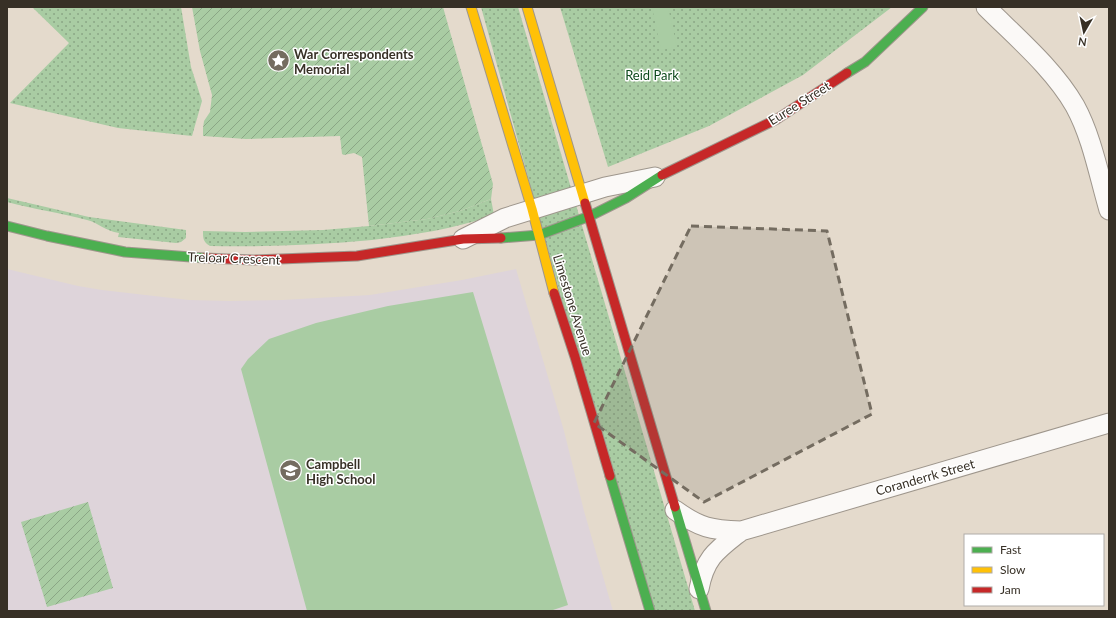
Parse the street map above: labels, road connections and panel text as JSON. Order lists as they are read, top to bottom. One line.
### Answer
{"streets":{"main road":["Euree Street","Treloar Crescent","Limestone Avenue"],"street":["Coranderrk Street"]},"crossings":[["Euree Street","Treloar Crescent"],["Euree Street","Limestone Avenue"],["Treloar Crescent","Limestone Avenue"]],"parks":["Reid Park"],"places":{"place":["War Correspondents Memorial"],"school or university":["Campbell High School"]},"legend":["Fast","Slow","Jam"],"north":"bottom"}
